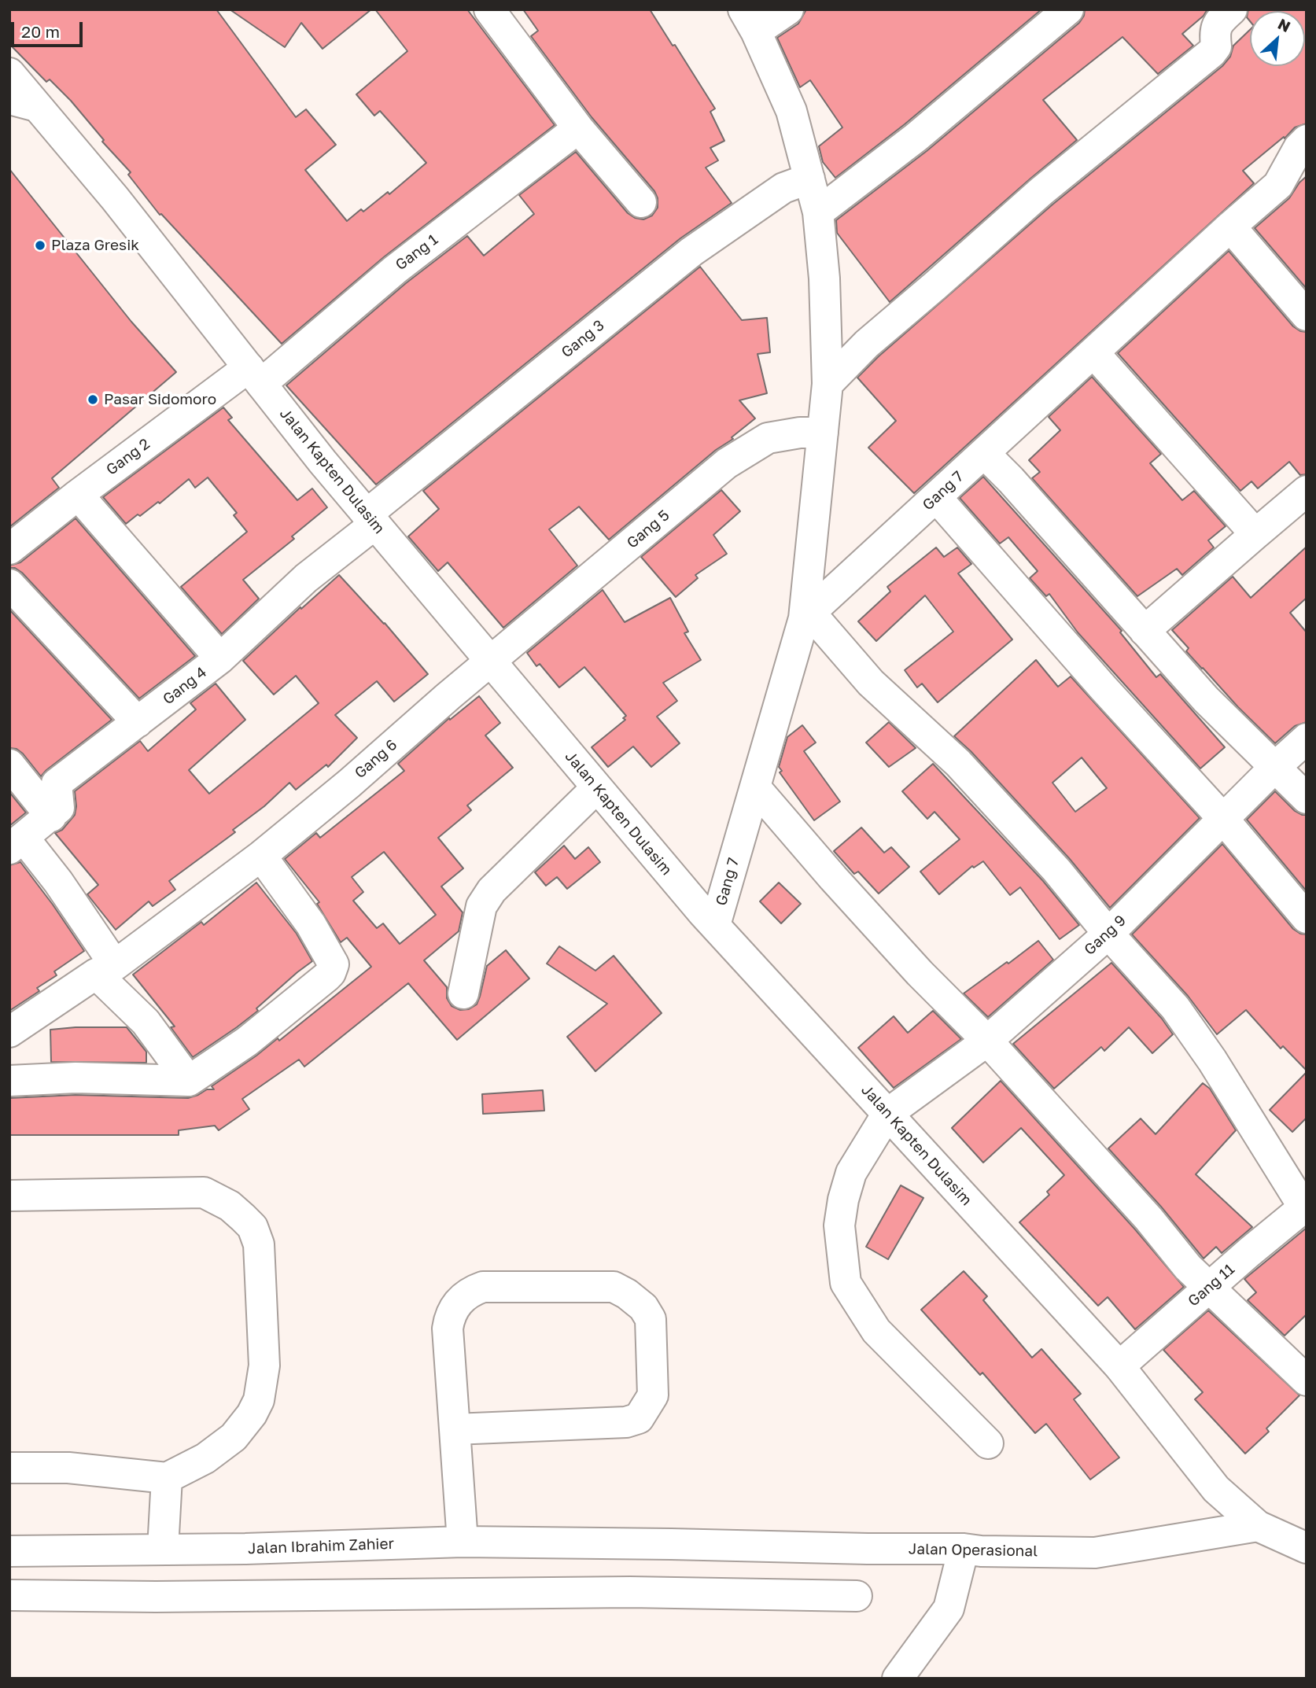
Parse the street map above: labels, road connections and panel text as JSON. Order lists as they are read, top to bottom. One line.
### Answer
{"streets":{"street":["Gang 1","Gang 3","Gang 2","Jalan Kapten Dulasim","Gang 7","Gang 5","Gang 4","Gang 6","Gang 9","Gang 11","Jalan Ibrahim Zahier","Jalan Operasional"]},"crossings":[["Gang 1","Gang 2"],["Gang 1","Jalan Kapten Dulasim"],["Gang 3","Jalan Kapten Dulasim"],["Gang 3","Gang 4"],["Gang 2","Jalan Kapten Dulasim"],["Jalan Kapten Dulasim","Gang 7"],["Jalan Kapten Dulasim","Gang 5"],["Jalan Kapten Dulasim","Gang 4"],["Jalan Kapten Dulasim","Gang 6"],["Jalan Kapten Dulasim","Gang 9"],["Jalan Kapten Dulasim","Gang 11"],["Jalan Kapten Dulasim","Jalan Operasional"],["Gang 5","Gang 6"],["Jalan Ibrahim Zahier","Jalan Operasional"]],"places":["Plaza Gresik","Pasar Sidomoro"],"scale_bar":"20 m","north":"top right"}
